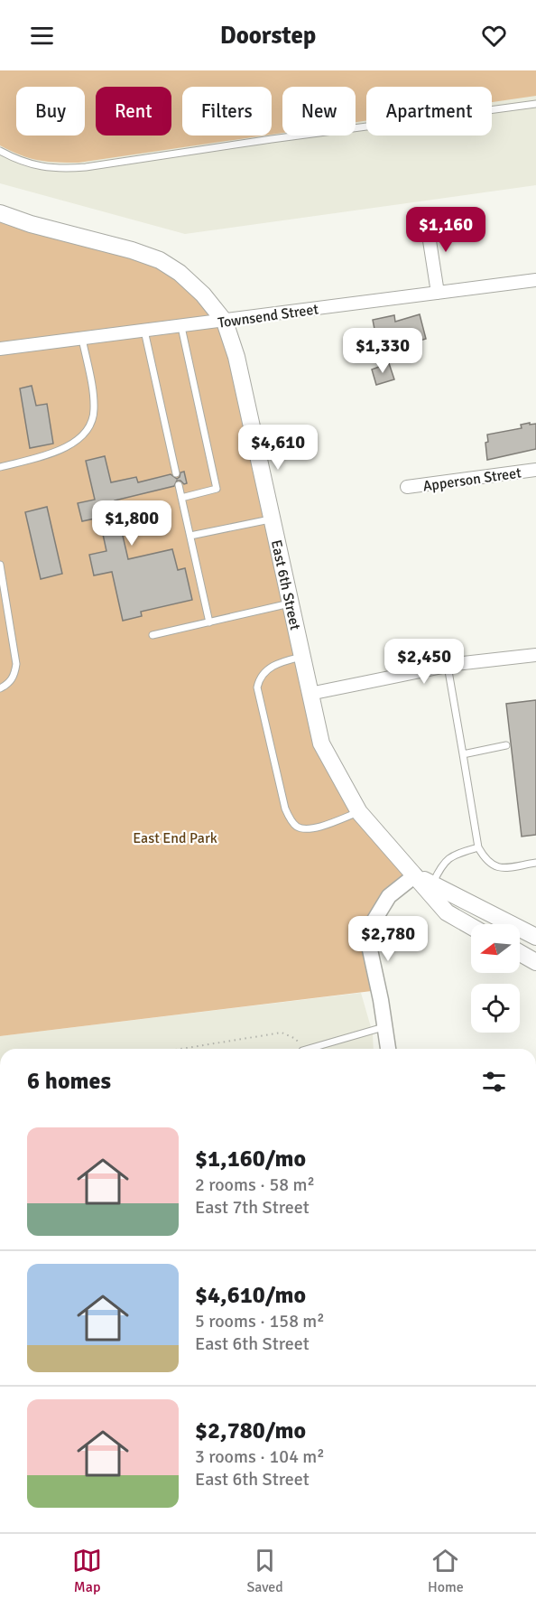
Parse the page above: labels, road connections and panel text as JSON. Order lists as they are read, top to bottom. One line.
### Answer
{"streets":{"main road":["East 6th Street"],"street":["Townsend Street","Apperson Street"]},"crossings":[["Townsend Street","East 6th Street"]],"parks":["East End Park"],"north":"left","page":{"header":"Doorstep","chip":["Buy","Rent","Filters","New","Apartment"],"price":["$1,160","$1,330","$4,610","$1,800","$2,450","$2,780"],"heading":"6 homes","list":[{"name":"$1,160/mo","note":"2 rooms · 58 m² · East 7th Street"},{"name":"$4,610/mo","note":"5 rooms · 158 m² · East 6th Street"},{"name":"$2,780/mo","note":"3 rooms · 104 m² · East 6th Street"}],"tabs":["Map","Saved","Home"]}}
